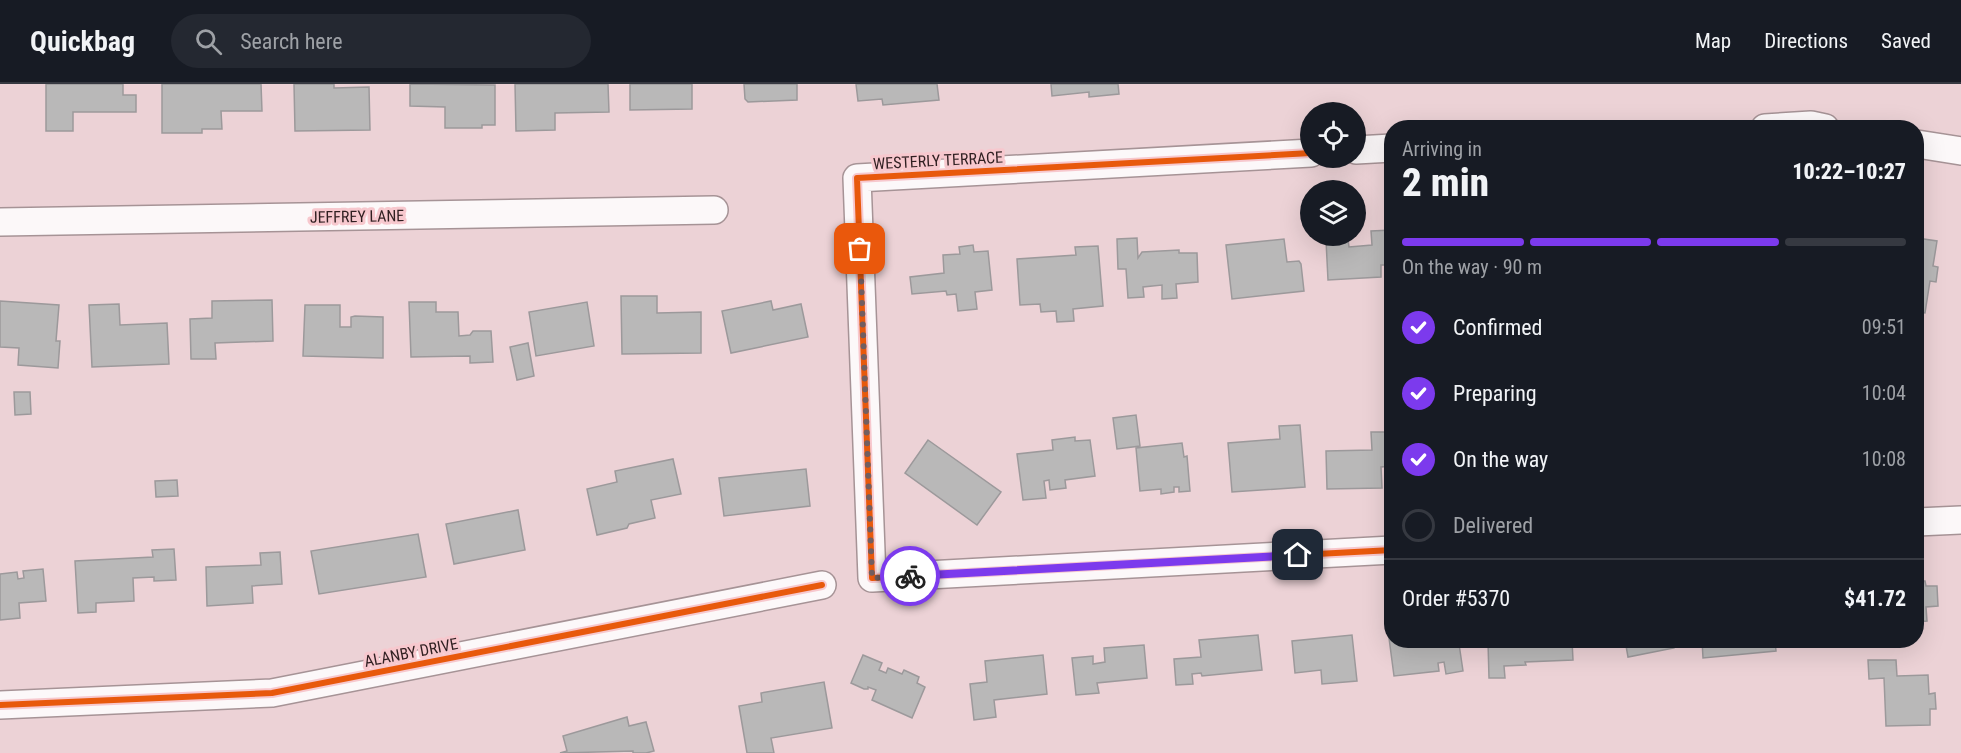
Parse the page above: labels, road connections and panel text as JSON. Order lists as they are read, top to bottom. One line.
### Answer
{"streets":{"street":["WESTERLY TERRACE","JEFFREY LANE","ALANBY DRIVE"]},"page":{"header":"Quickbag","search":"Search here","nav":["Map","Directions","Saved"],"heading":["2 min","Arriving in","10:22–10:27"],"panel":["Order #5370","$41.72"],"bar":"On the way · 90 m","list":[["Confirmed","09:51"],["Preparing","10:04"],["On the way","10:08"],"Delivered"]}}
